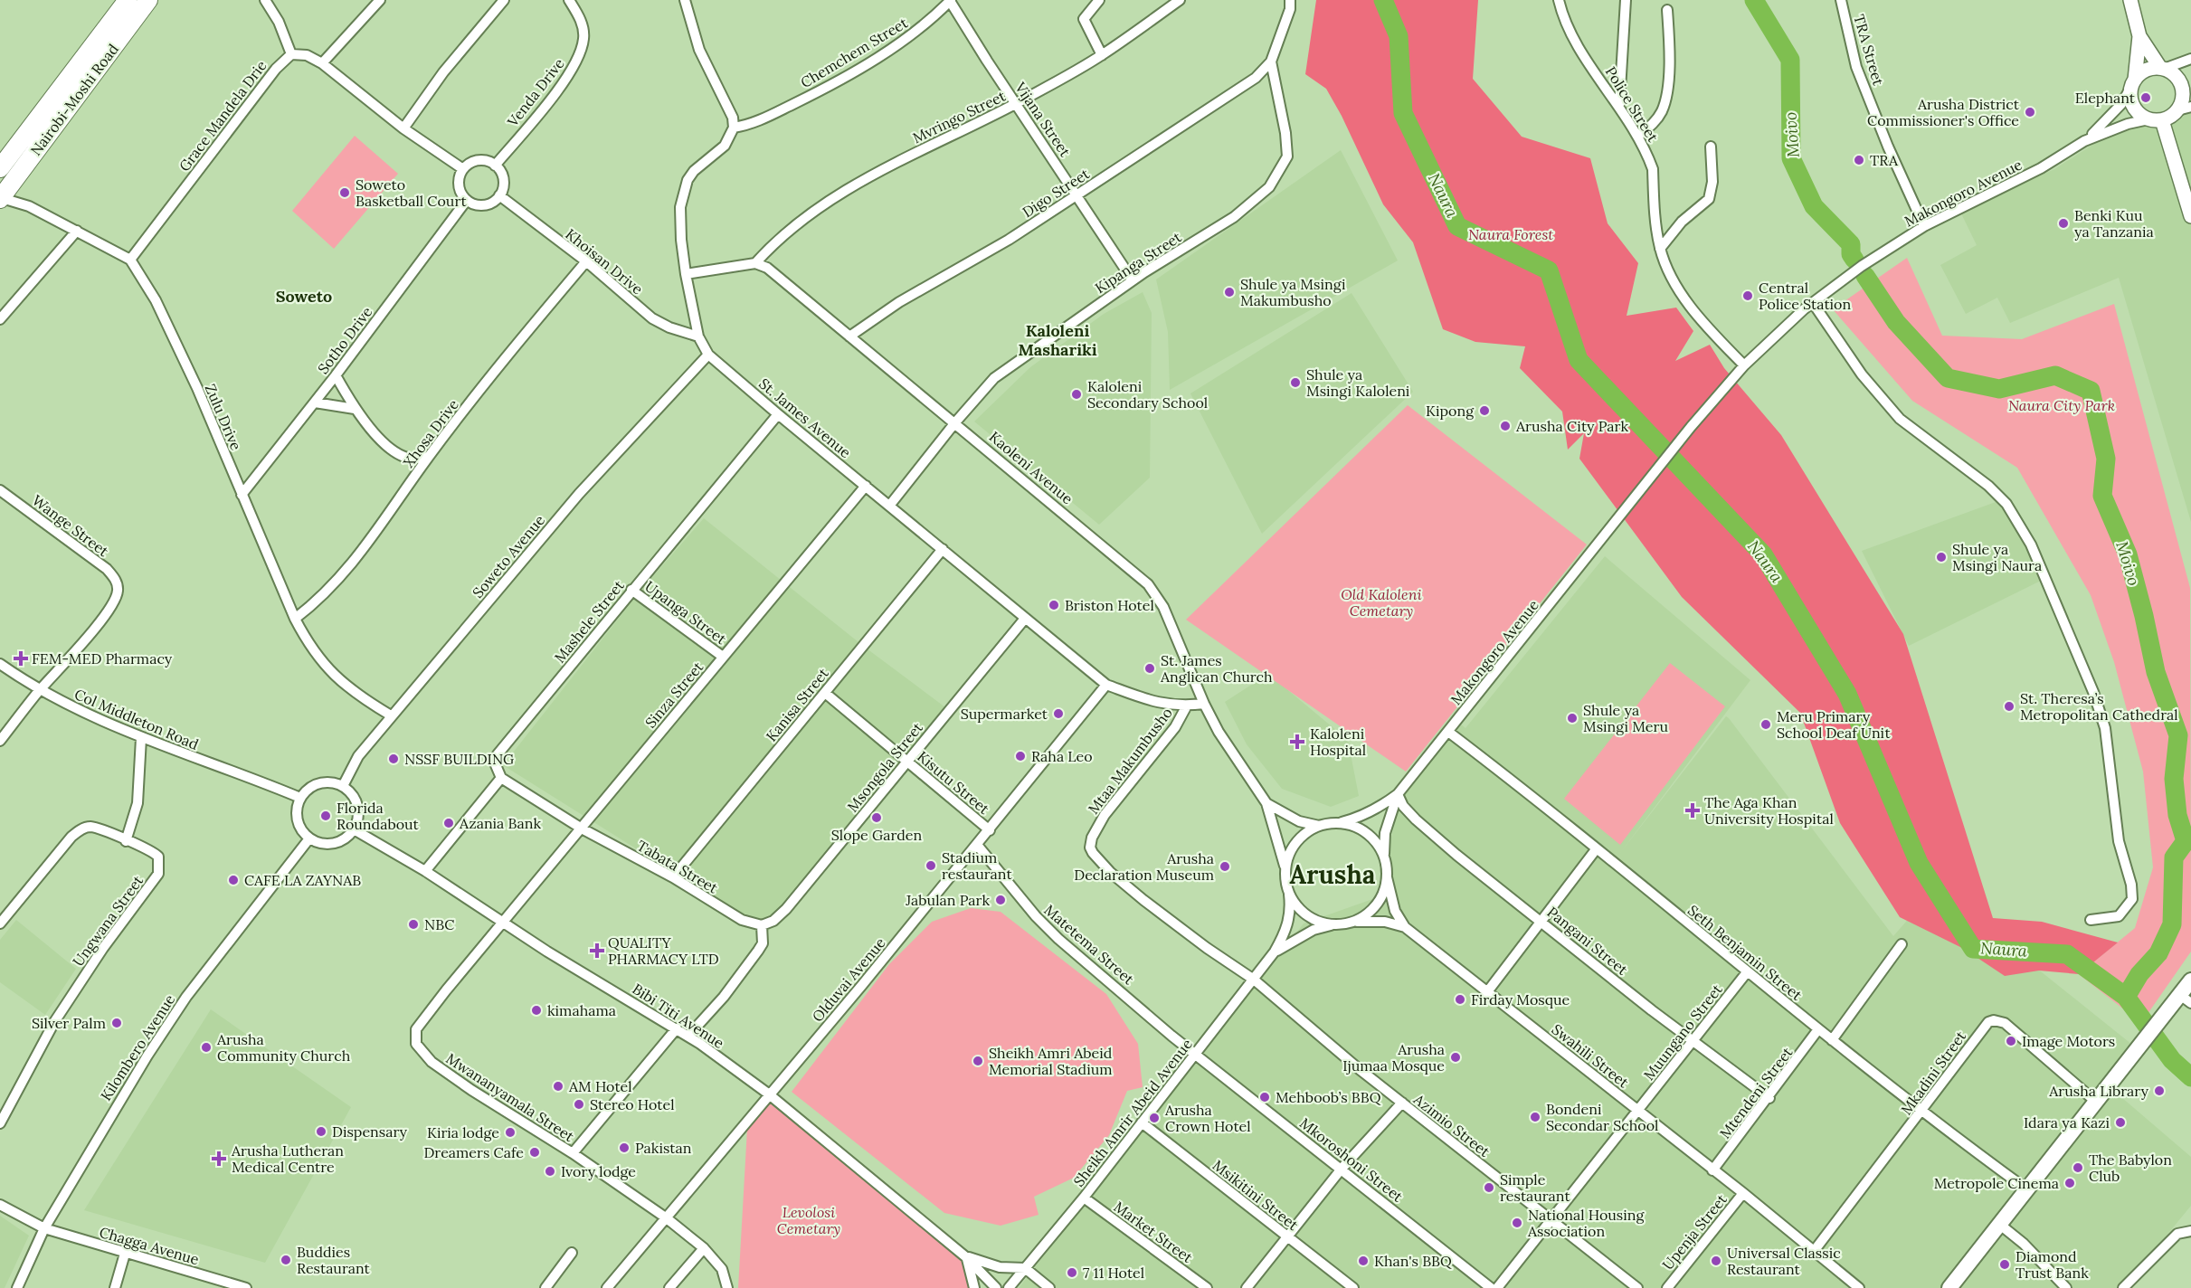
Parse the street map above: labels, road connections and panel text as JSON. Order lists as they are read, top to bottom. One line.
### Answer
{"streets":{"highway":["Nairobi-Moshi Road"],"street":["TRA Street","Chemchem Street","Venda Drive","Police Street","Grace Mandela Drie","Mvringo Street","Vijana Street","Digo Street","Makongoro Avenue","Khoisan Drive","Kipanga Street","Sotho Drive","Zulu Drive","St. James Avenue","Xhosa Drive","Kaoleni Avenue","Wange Street","Soweto Avenue","Upanga Street","Mashele Street","Sinza Street","Kanisa Street","Col Middleton Road","Mtaa Makumbusho","Msongola Street","Kisutu Street","Tabata Street","Ungwana Street","Pangani Street","Matetema Street","Seth Benjamin Street","Olduvai Avenue","Bibi Titi Avenue","Muungano Street","Kilombero Avenue","Swahili Street","Mkadini Street","Mtendeni Street","Mwananyamala Street","Sheikh Amrir Abeid Avenue","Azimio Street","Mkoroshoni Street","Msikitini Street","Market Street","Upenja Street","Chagga Avenue"]},"crossings":[["TRA Street","Makongoro Avenue"],["Chemchem Street","Vijana Street"],["Chemchem Street","St. James Avenue"],["Venda Drive","Khoisan Drive"],["Venda Drive","Sotho Drive"],["Nairobi-Moshi Road","Zulu Drive"],["Police Street","Makongoro Avenue"],["Grace Mandela Drie","Zulu Drive"],["Mvringo Street","Vijana Street"],["Mvringo Street","Kaoleni Avenue"],["Vijana Street","Digo Street"],["Vijana Street","Kipanga Street"],["Digo Street","Kipanga Street"],["Digo Street","Kaoleni Avenue"],["Makongoro Avenue","Kaoleni Avenue"],["Makongoro Avenue","Pangani Street"],["Makongoro Avenue","Seth Benjamin Street"],["Makongoro Avenue","Swahili Street"],["Makongoro Avenue","Sheikh Amrir Abeid Avenue"],["Khoisan Drive","Sotho Drive"],["Khoisan Drive","St. James Avenue"],["Khoisan Drive","Xhosa Drive"],["Kipanga Street","St. James Avenue"],["Kipanga Street","Kaoleni Avenue"],["Sotho Drive","Zulu Drive"],["Zulu Drive","Xhosa Drive"],["Zulu Drive","Soweto Avenue"],["St. James Avenue","Kaoleni Avenue"],["St. James Avenue","Soweto Avenue"],["St. James Avenue","Mashele Street"],["St. James Avenue","Sinza Street"],["St. James Avenue","Kanisa Street"],["St. James Avenue","Mtaa Makumbusho"],["St. James Avenue","Msongola Street"],["St. James Avenue","Olduvai Avenue"],["Kaoleni Avenue","Swahili Street"],["Kaoleni Avenue","Sheikh Amrir Abeid Avenue"],["Wange Street","Col Middleton Road"],["Soweto Avenue","Col Middleton Road"],["Soweto Avenue","Bibi Titi Avenue"],["Soweto Avenue","Kilombero Avenue"],["Upanga Street","Mashele Street"],["Upanga Street","Sinza Street"],["Sinza Street","Tabata Street"],["Sinza Street","Bibi Titi Avenue"],["Sinza Street","Mwananyamala Street"],["Kanisa Street","Kisutu Street"],["Kanisa Street","Tabata Street"],["Col Middleton Road","Bibi Titi Avenue"],["Col Middleton Road","Kilombero Avenue"],["Mtaa Makumbusho","Sheikh Amrir Abeid Avenue"],["Mtaa Makumbusho","Azimio Street"],["Msongola Street","Kisutu Street"],["Msongola Street","Tabata Street"],["Kisutu Street","Olduvai Avenue"],["Pangani Street","Muungano Street"],["Pangani Street","Mtendeni Street"],["Matetema Street","Olduvai Avenue"],["Matetema Street","Sheikh Amrir Abeid Avenue"],["Matetema Street","Mkoroshoni Street"],["Seth Benjamin Street","Muungano Street"],["Seth Benjamin Street","Mkadini Street"],["Seth Benjamin Street","Mtendeni Street"],["Olduvai Avenue","Bibi Titi Avenue"],["Olduvai Avenue","Mwananyamala Street"],["Bibi Titi Avenue","Kilombero Avenue"],["Bibi Titi Avenue","Mwananyamala Street"],["Muungano Street","Swahili Street"],["Muungano Street","Azimio Street"],["Kilombero Avenue","Chagga Avenue"],["Swahili Street","Mkadini Street"],["Swahili Street","Mtendeni Street"],["Swahili Street","Sheikh Amrir Abeid Avenue"],["Swahili Street","Upenja Street"],["Sheikh Amrir Abeid Avenue","Azimio Street"],["Sheikh Amrir Abeid Avenue","Mkoroshoni Street"],["Sheikh Amrir Abeid Avenue","Msikitini Street"],["Sheikh Amrir Abeid Avenue","Market Street"]],"districts":["Soweto","Kaloleni Mashariki","Arusha"],"water":["Moivo","Naura"],"parks":["Naura Forest","Naura City Park","Old Kaloleni Cemetary","Levolosi Cemetary"],"places":{"other":["Elephant","Arusha District Commissioner's Office","TRA","Soweto Basketball Court","Benki Kuu ya Tanzania","Shule ya Msingi Makumbusho","Central Police Station","Shule ya Msingi Kaloleni","Kaloleni Secondary School","Kipong","Arusha City Park","Shule ya Msingi Naura","Briston Hotel","St. James Anglican Church","St. Theresa’s Metropolitan Cathedral","Supermarket","Shule ya Msingi Meru","Meru Primary School Deaf Unit","Raha Leo","NSSF BUILDING","Florida Roundabout","Slope Garden","Azania Bank","Stadium restaurant","Arusha Declaration Museum","CAFE LA ZAYNAB","Jabulan Park","NBC","Firday Mosque","kimahama","Silver Palm","Image Motors","Arusha Community Church","Arusha Ijumaa Mosque","Sheikh Amri Abeid Memorial Stadium","AM Hotel","Arusha Library","Mehboob’s BBQ","Stereo Hotel","Bondeni Secondar School","Arusha Crown Hotel","Idara ya Kazi","Dispensary","Kiria lodge","Pakistan","Dreamers Cafe","The Babylon Club","Ivory lodge","Metropole Cinema","Simple restaurant","National Housing Association","Buddies Restaurant","Khan's BBQ","Universal Classic Restaurant","Diamond Trust Bank","7 11 Hotel"],"health":["FEM-MED Pharmacy","Kaloleni Hospital","The Aga Khan University Hospital","QUALITY PHARMACY LTD","Arusha Lutheran Medical Centre"]}}
